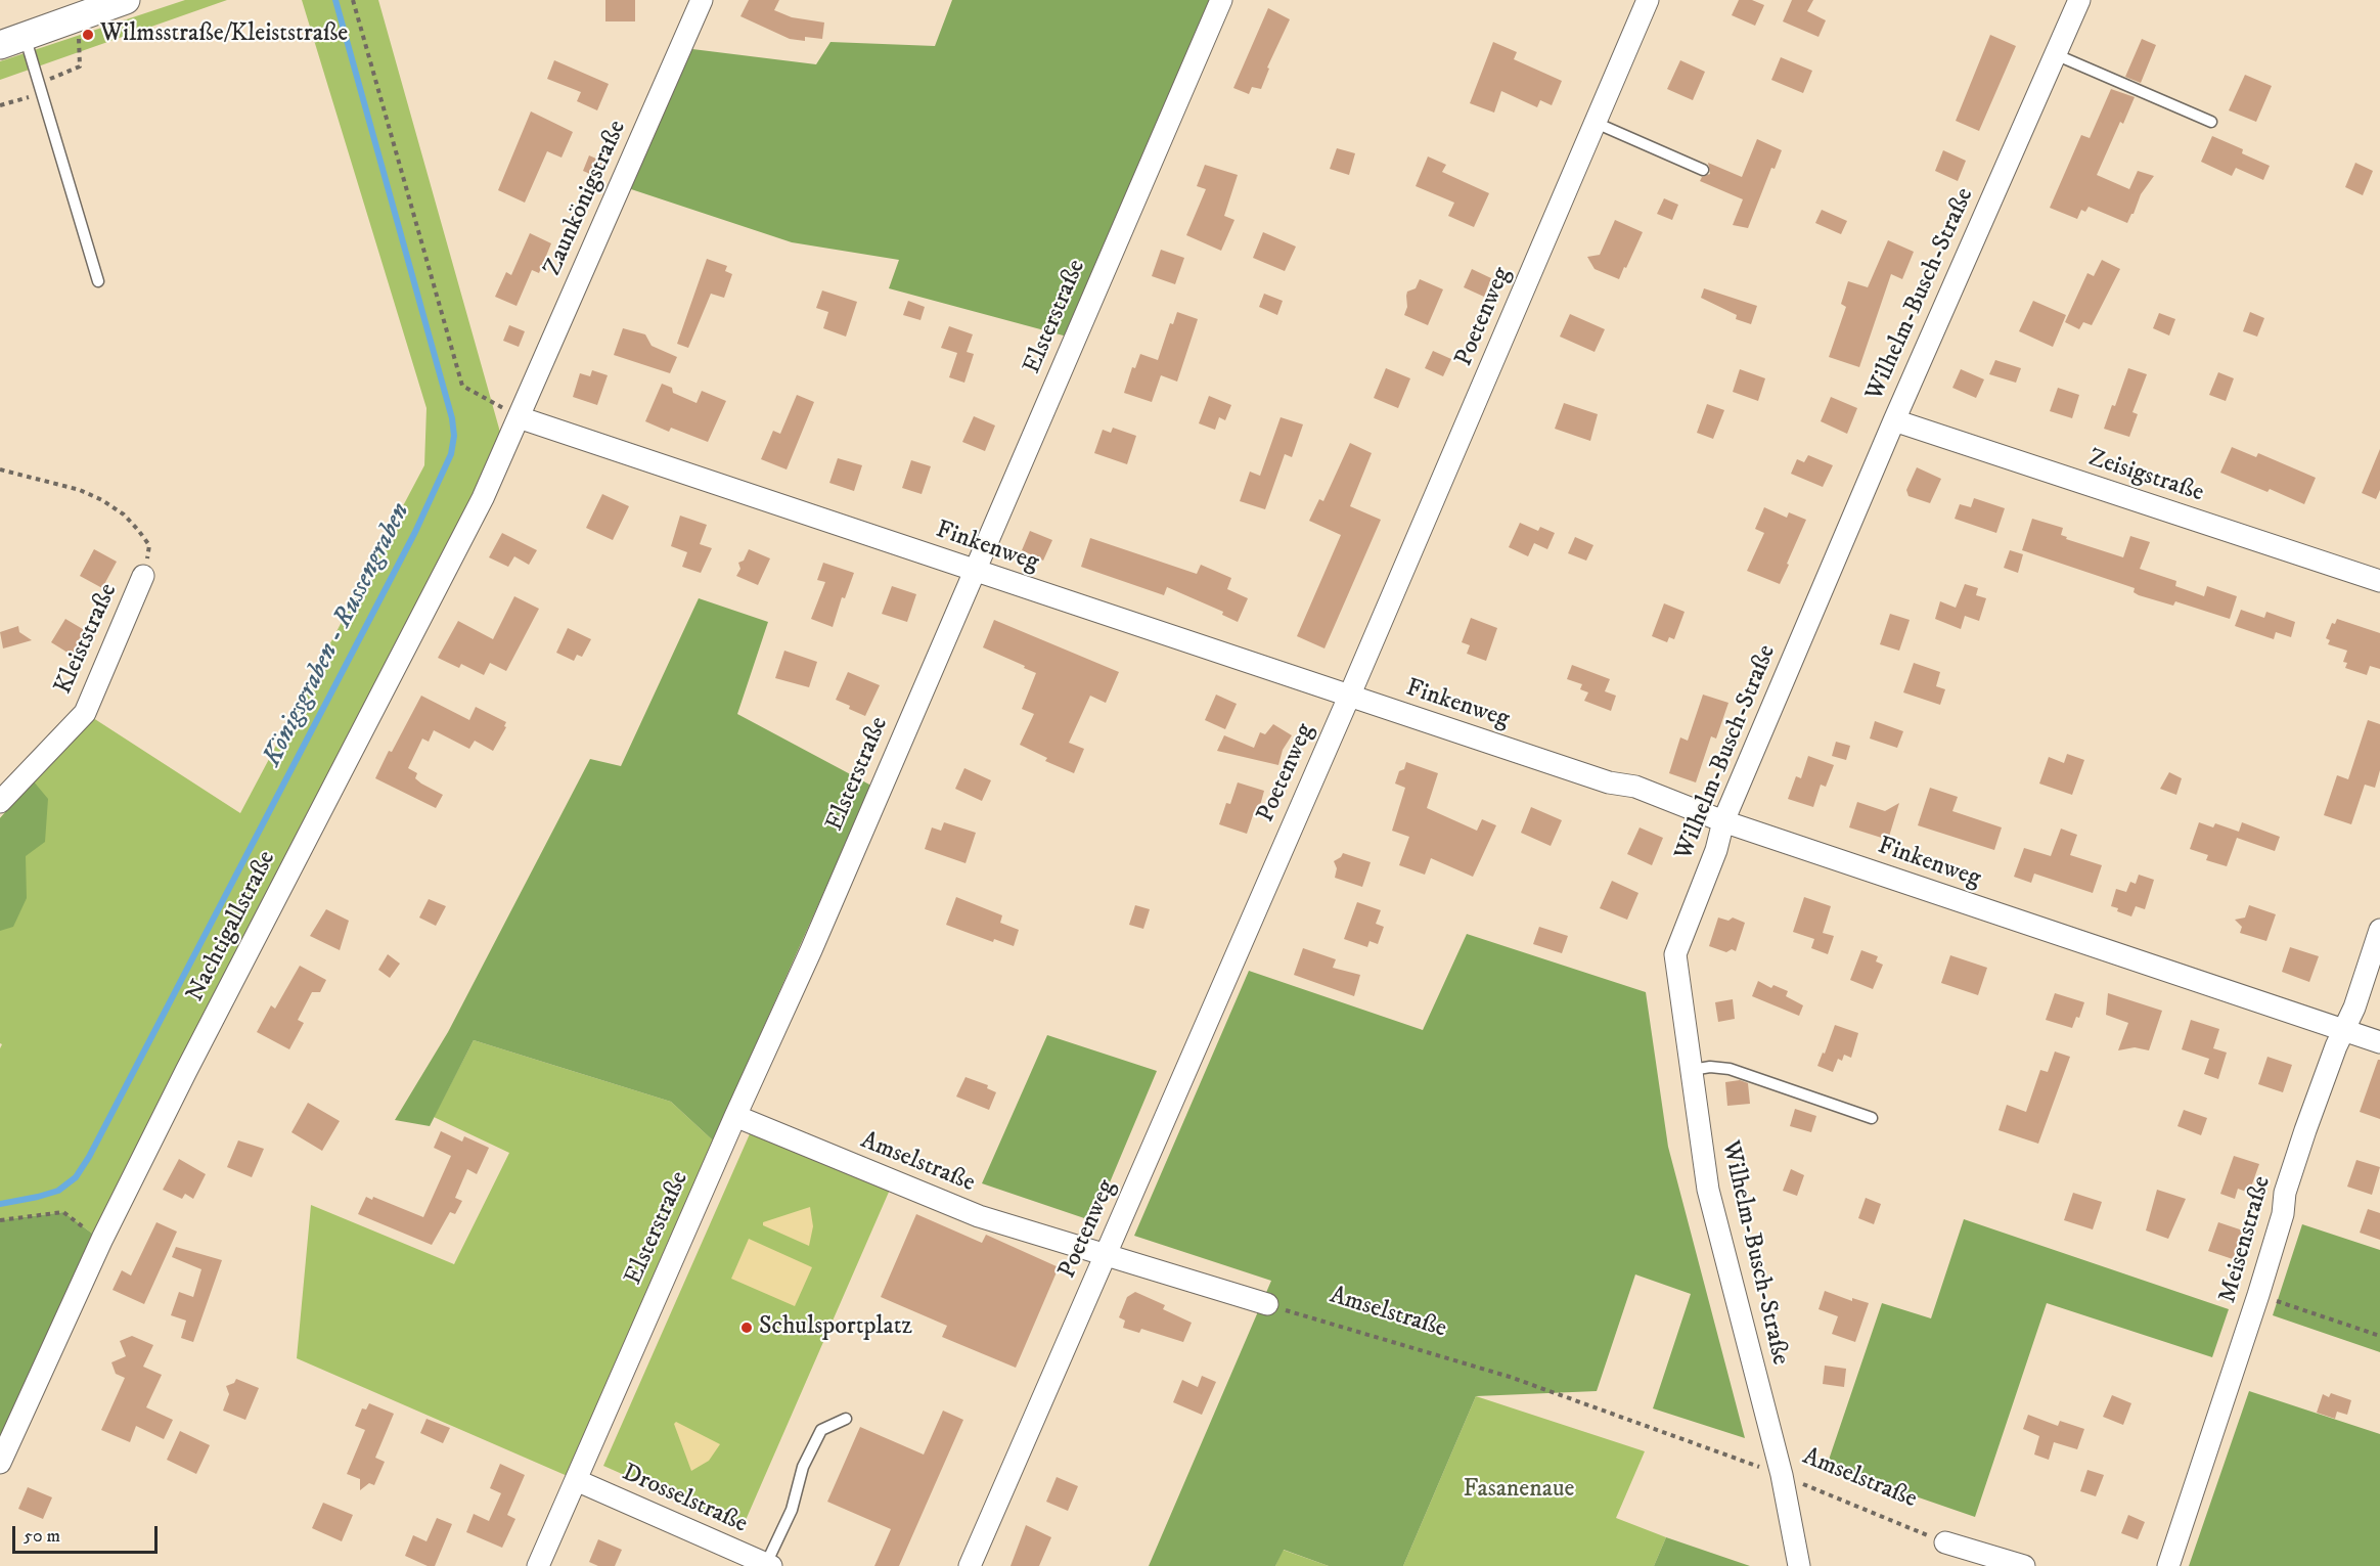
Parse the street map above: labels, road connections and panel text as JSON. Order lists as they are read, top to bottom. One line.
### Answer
{"streets":{"street":["Zaunkönigstraße","Wilhelm-Busch-Straße","Elsterstraße","Poetenweg","Zeisigstraße","Finkenweg","Kleiststraße","Nachtigallstraße","Amselstraße","Meisenstraße","Drosselstraße"]},"crossings":[["Zaunkönigstraße","Finkenweg"],["Zaunkönigstraße","Nachtigallstraße"],["Wilhelm-Busch-Straße","Zeisigstraße"],["Wilhelm-Busch-Straße","Finkenweg"],["Wilhelm-Busch-Straße","Amselstraße"],["Elsterstraße","Finkenweg"],["Elsterstraße","Amselstraße"],["Elsterstraße","Drosselstraße"],["Poetenweg","Finkenweg"],["Poetenweg","Amselstraße"],["Finkenweg","Nachtigallstraße"],["Finkenweg","Meisenstraße"]],"water":["Königsgraben - Russengraben"],"parks":["Fasanenaue"],"places":["Wilmsstraße/Kleiststraße","Schulsportplatz"],"scale_bar":"50 m"}
